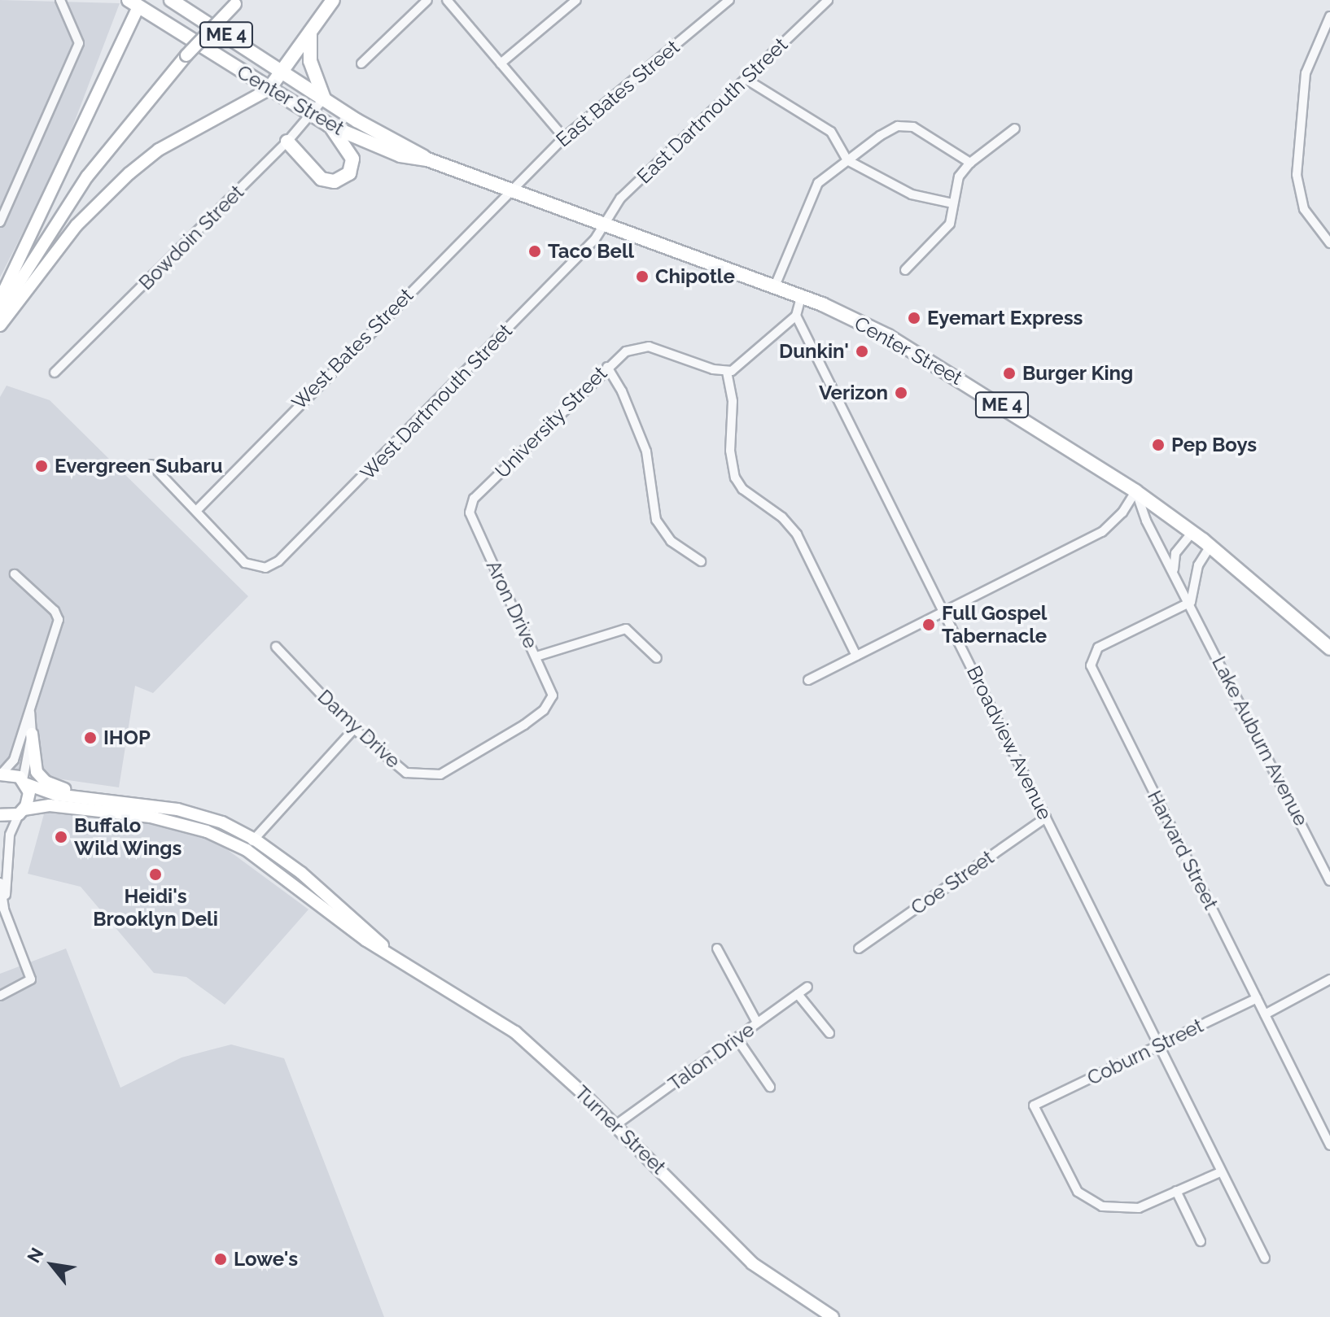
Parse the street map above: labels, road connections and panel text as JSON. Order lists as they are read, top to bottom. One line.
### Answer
{"streets":{"main road":["ME 4","Center Street","Turner Street"],"street":["East Bates Street","East Dartmouth Street","Bowdoin Street","West Bates Street","West Dartmouth Street","University Street","Aron Drive","Damy Drive","Lake Auburn Avenue","Broadview Avenue","Harvard Street","Coe Street","Coburn Street","Talon Drive"]},"crossings":[["East Bates Street","Center Street"],["East Bates Street","West Bates Street"],["Center Street","East Dartmouth Street"],["Center Street","Bowdoin Street"],["Center Street","West Bates Street"],["Center Street","West Dartmouth Street"],["Center Street","Lake Auburn Avenue"],["East Dartmouth Street","West Dartmouth Street"],["West Bates Street","West Dartmouth Street"],["University Street","Aron Drive"],["Aron Drive","Damy Drive"],["Lake Auburn Avenue","Harvard Street"],["Broadview Avenue","Coe Street"],["Broadview Avenue","Coburn Street"],["Harvard Street","Coburn Street"],["Talon Drive","Turner Street"]],"places":["Taco Bell","Chipotle","Eyemart Express","Dunkin'","Burger King","Verizon","Pep Boys","Evergreen Subaru","Full Gospel Tabernacle","IHOP","Buffalo Wild Wings","Heidi's Brooklyn Deli","Lowe's"],"north":"top left"}
